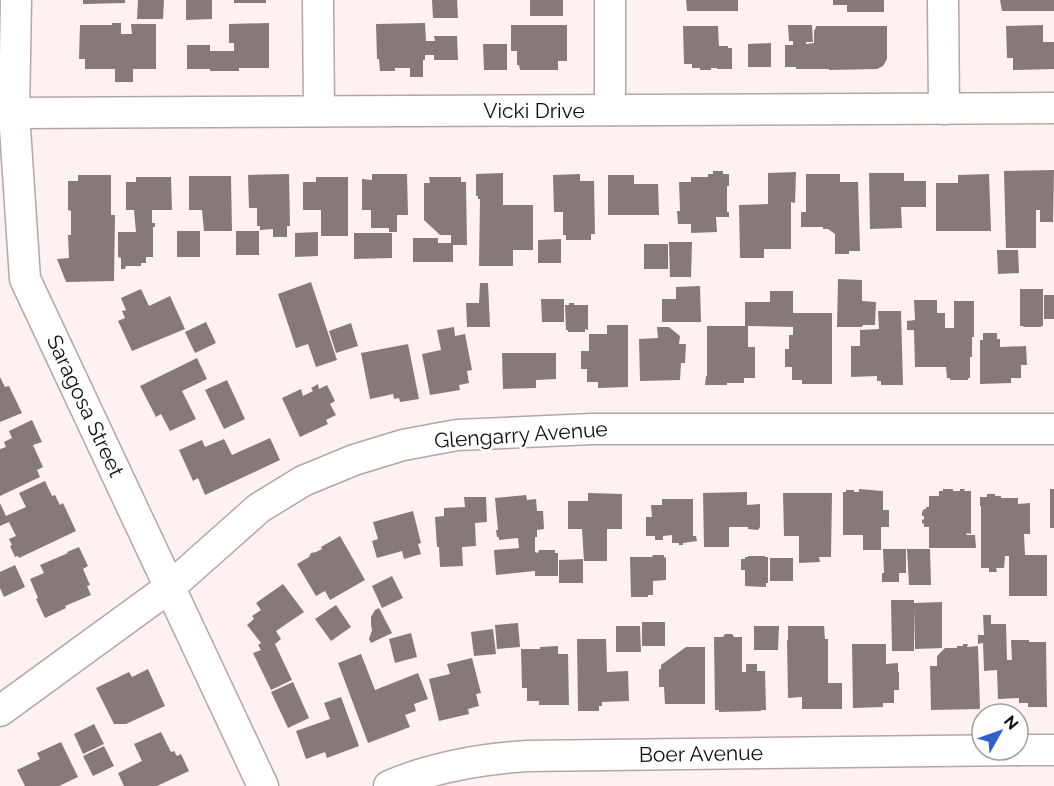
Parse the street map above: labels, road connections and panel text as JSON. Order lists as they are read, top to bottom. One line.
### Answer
{"streets":{"street":["Vicki Drive","Saragosa Street","Glengarry Avenue","Boer Avenue"]},"crossings":[["Vicki Drive","Saragosa Street"],["Saragosa Street","Glengarry Avenue"]],"north":"top right"}
